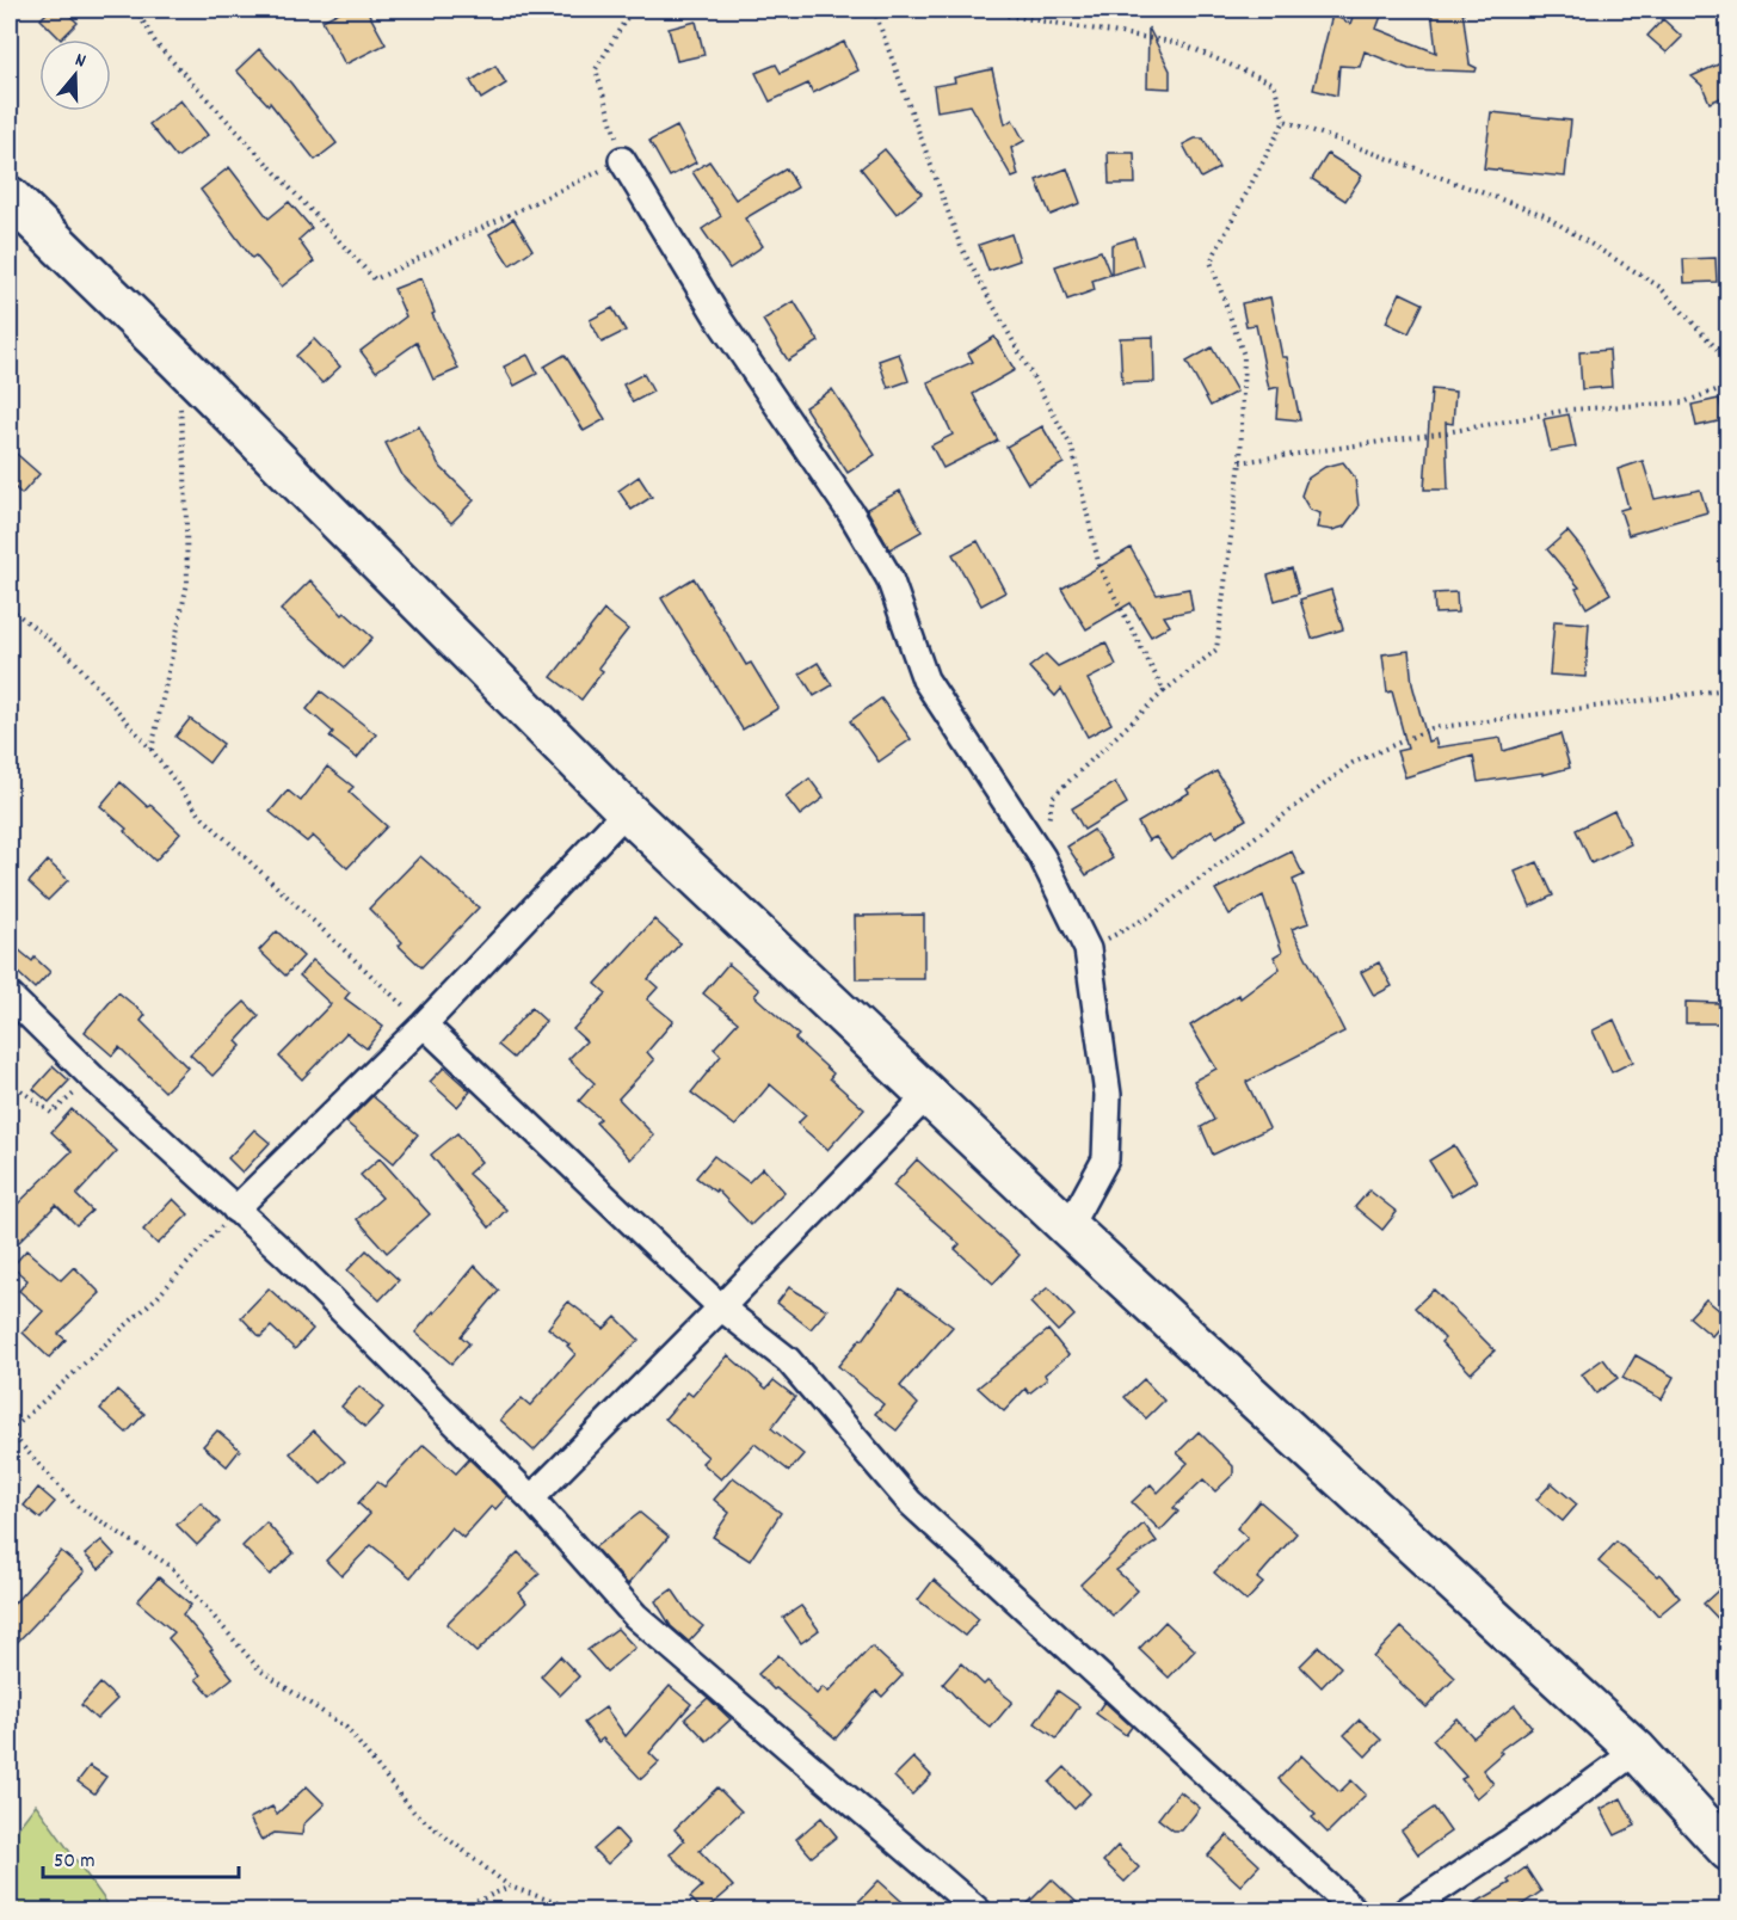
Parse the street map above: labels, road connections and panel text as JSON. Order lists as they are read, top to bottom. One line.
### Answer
{"scale_bar":"50 m","north":"top"}
